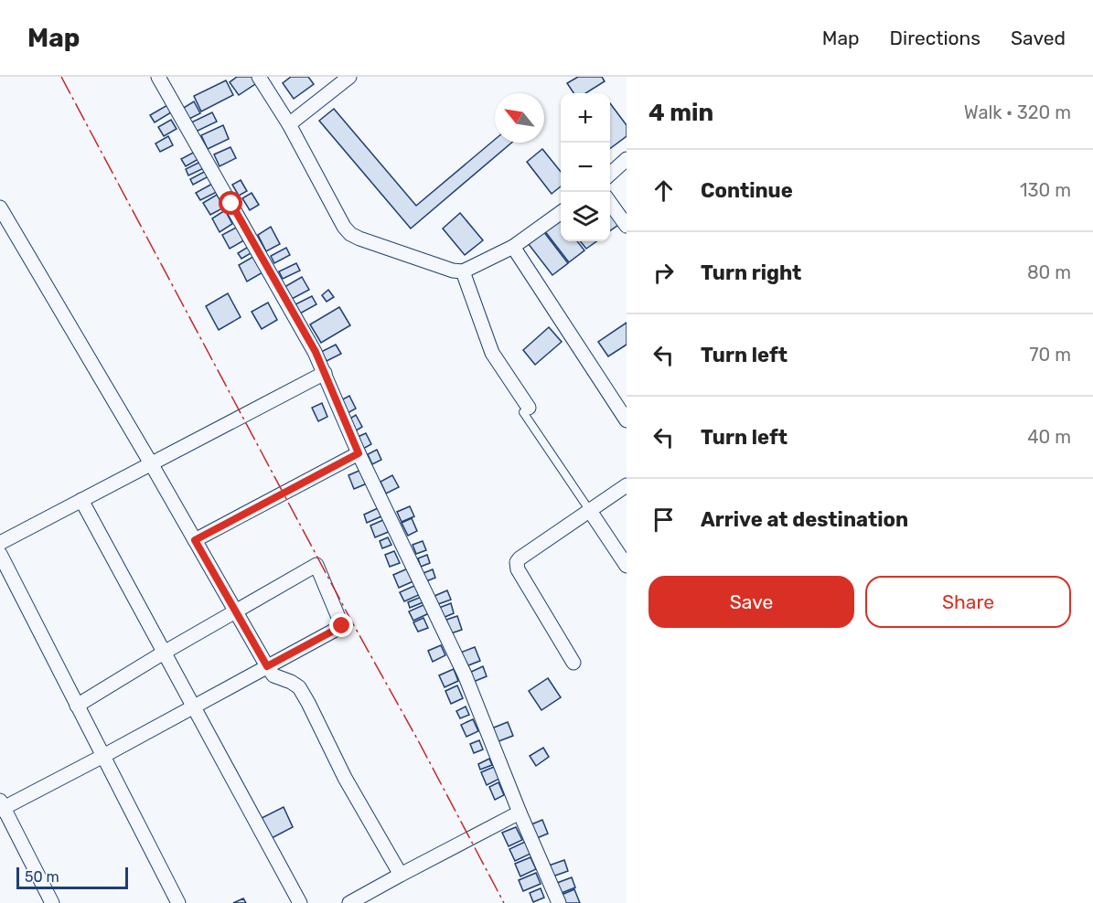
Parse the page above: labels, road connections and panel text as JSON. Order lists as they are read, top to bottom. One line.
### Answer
{"scale_bar":"50 m","north":"top left","page":{"header":"Map","nav":["Map","Directions","Saved"],"heading":["4 min","Walk · 320 m"],"map_buttons":["+","−"],"list":[["Continue","130 m"],["Turn right","80 m"],["Turn left","70 m"],["Turn left","40 m"],"Arrive at destination"],"buttons":["Save","Share"],"scale":"50 m"}}
